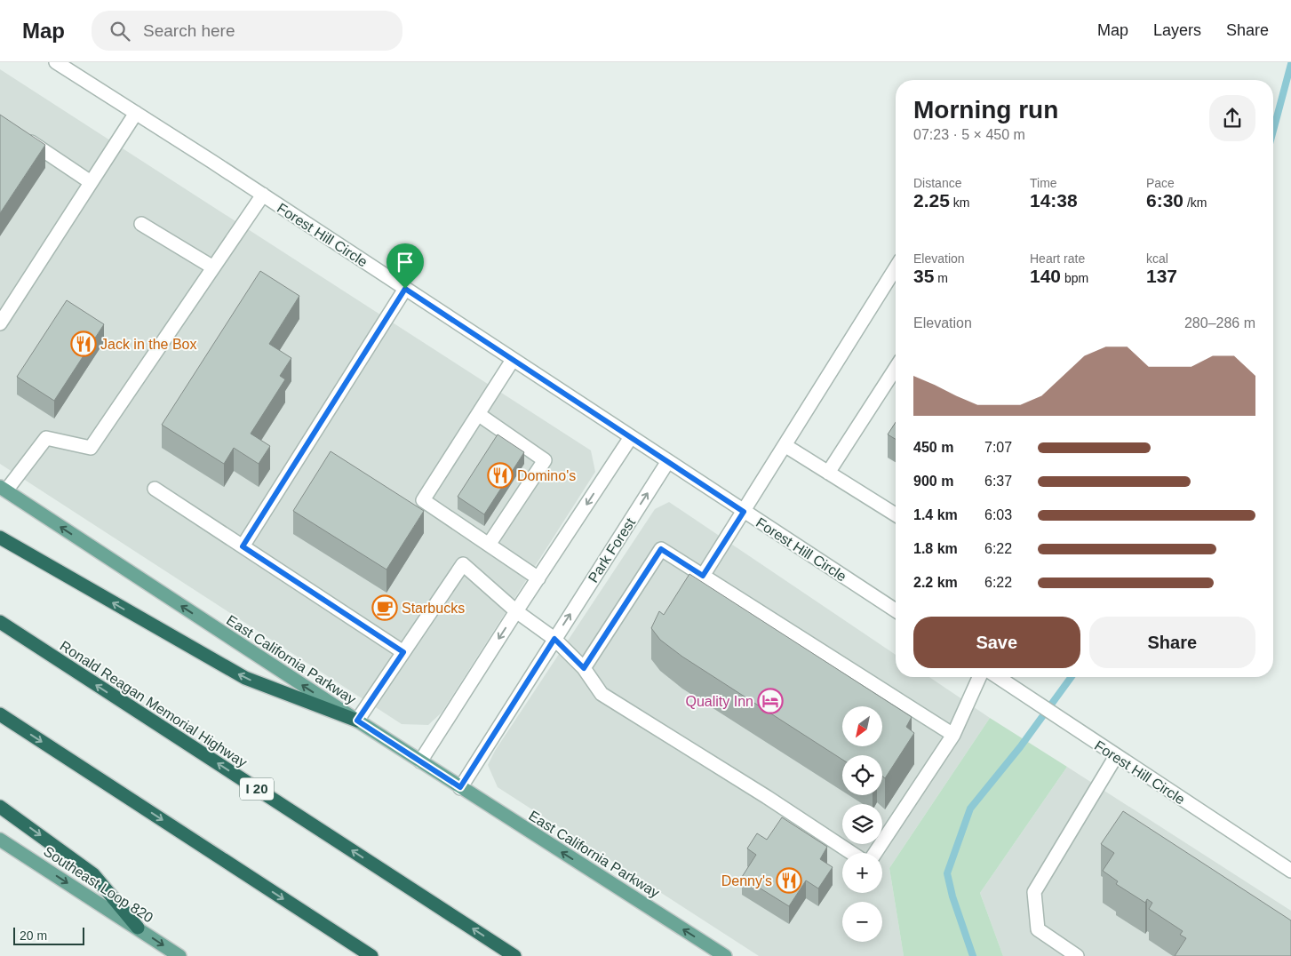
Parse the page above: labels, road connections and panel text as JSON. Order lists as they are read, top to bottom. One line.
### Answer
{"streets":{"highway":["Ronald Reagan Memorial Highway","I 20"],"main road":["East California Parkway","Southeast Loop 820"],"street":["Forest Hill Circle","Park Forest"]},"crossings":[["Forest Hill Circle","Park Forest"],["Park Forest","East California Parkway"]],"one_way":["East California Parkway","Southeast Loop 820"],"places":{"restaurant":["Jack in the Box","Domino's","Denny's"],"cafe":["Starbucks"],"hotel":["Quality Inn"]},"scale_bar":"20 m","north":"bottom left","page":{"header":"Map","search":"Search here","nav":["Map","Layers","Share"],"heading":["Morning run","07:23 · 5 × 450 m"],"stats":[["Distance","2.25 km"],["Time","14:38"],["Pace","6:30 /km"],["Elevation","35 m"],["Heart rate","140 bpm"],["kcal","137"]],"chart":["Elevation","280–286 m"],"list":[{"name":"450 m","note":"7:07"},{"name":"900 m","note":"6:37"},{"name":"1.4 km","note":"6:03"},{"name":"1.8 km","note":"6:22"},{"name":"2.2 km","note":"6:22"}],"buttons":["Save","Share"],"map_buttons":["+","−"],"scale":"20 m"}}
